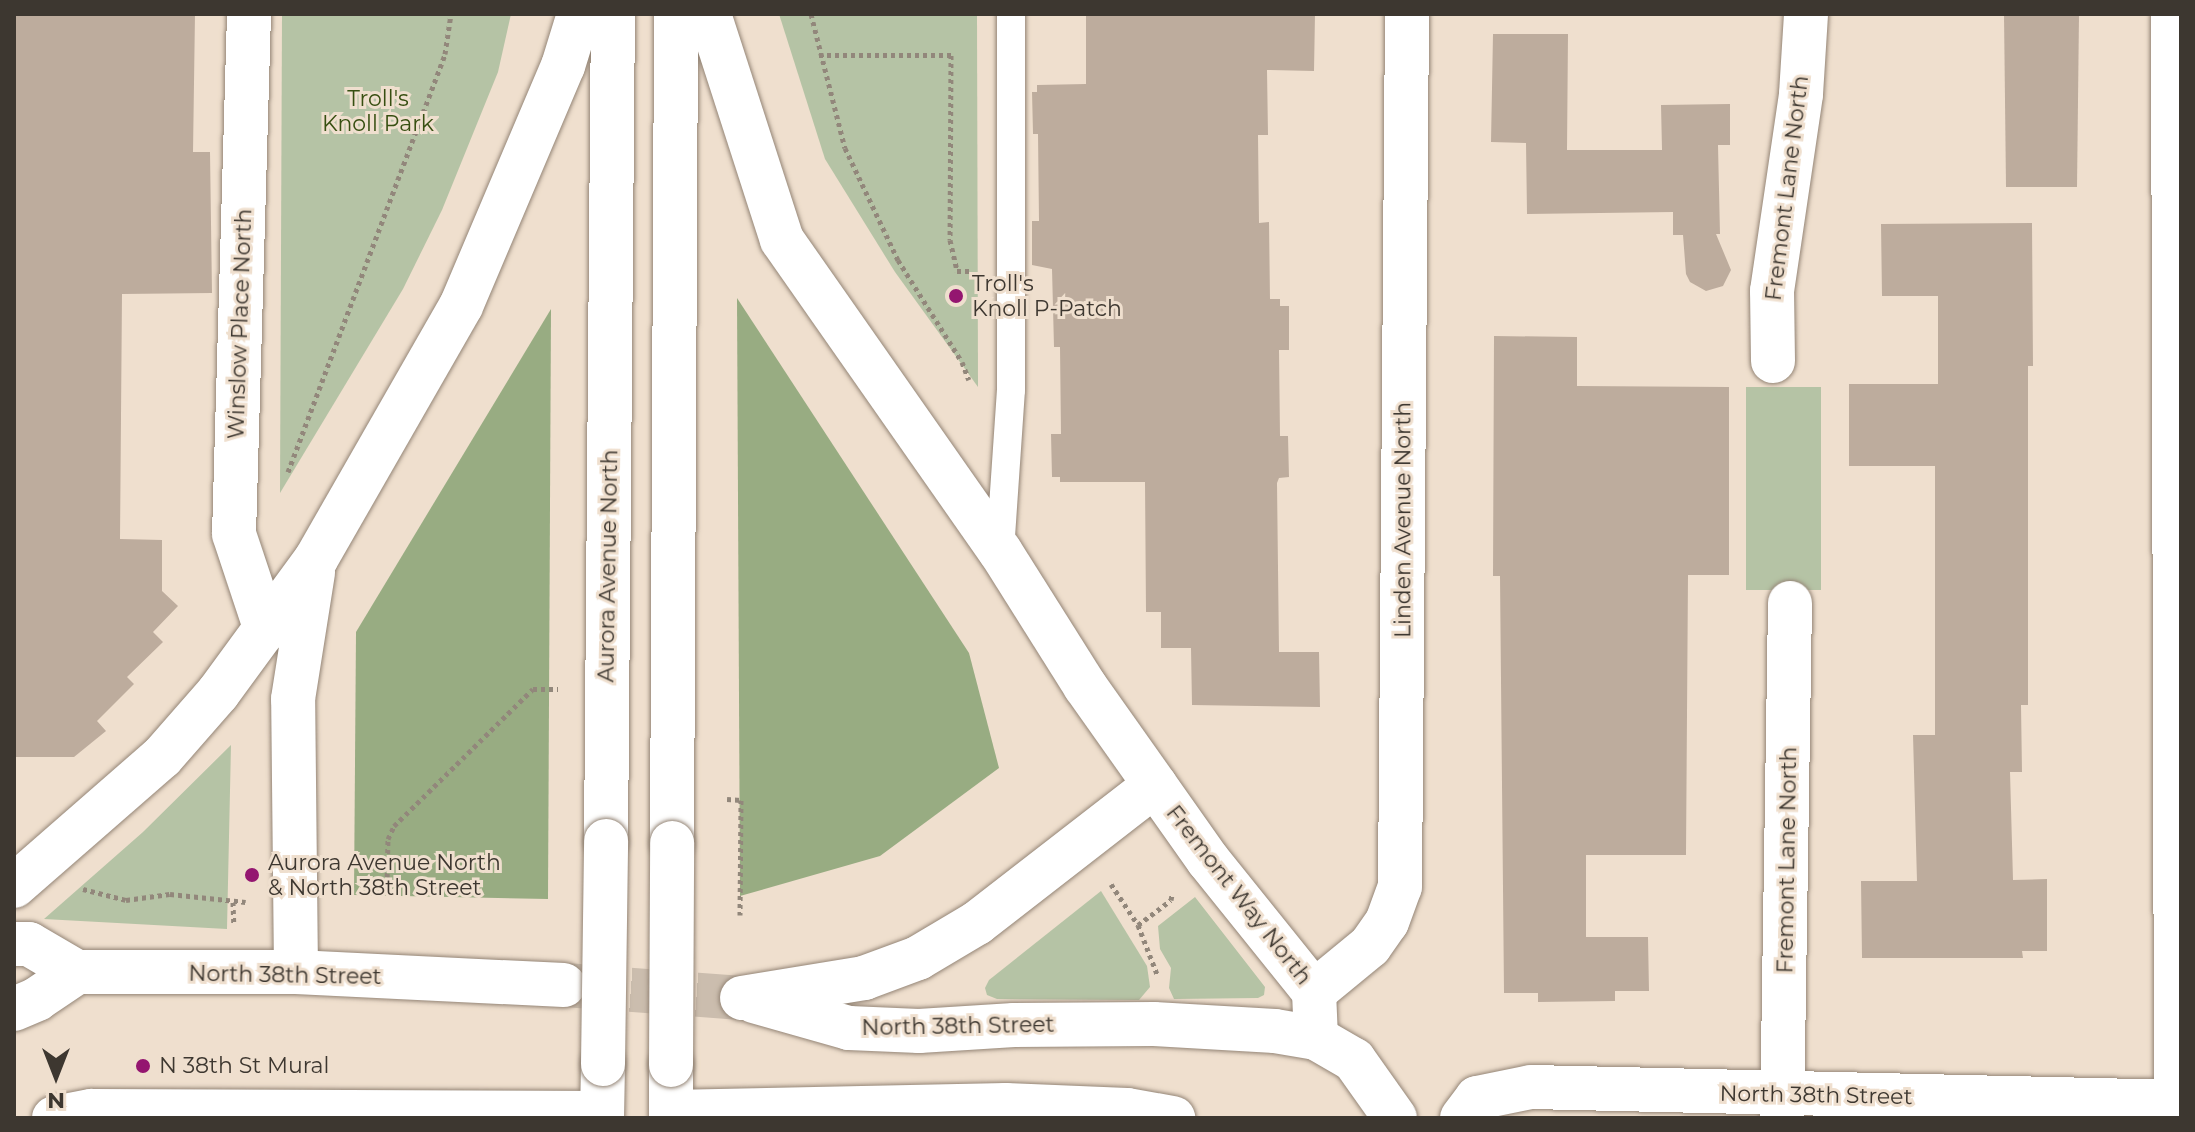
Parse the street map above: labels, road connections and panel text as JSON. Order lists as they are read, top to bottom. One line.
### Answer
{"streets":{"main road":["Fremont Lane North","Winslow Place North","Linden Avenue North","Aurora Avenue North","Fremont Way North","North 38th Street"]},"crossings":[["Fremont Lane North","North 38th Street"],["Linden Avenue North","Fremont Way North"],["Fremont Way North","North 38th Street"]],"parks":["Troll's Knoll Park"],"places":["Troll's Knoll P-Patch","Aurora Avenue North & North 38th Street","N 38th St Mural"],"north":"bottom"}
